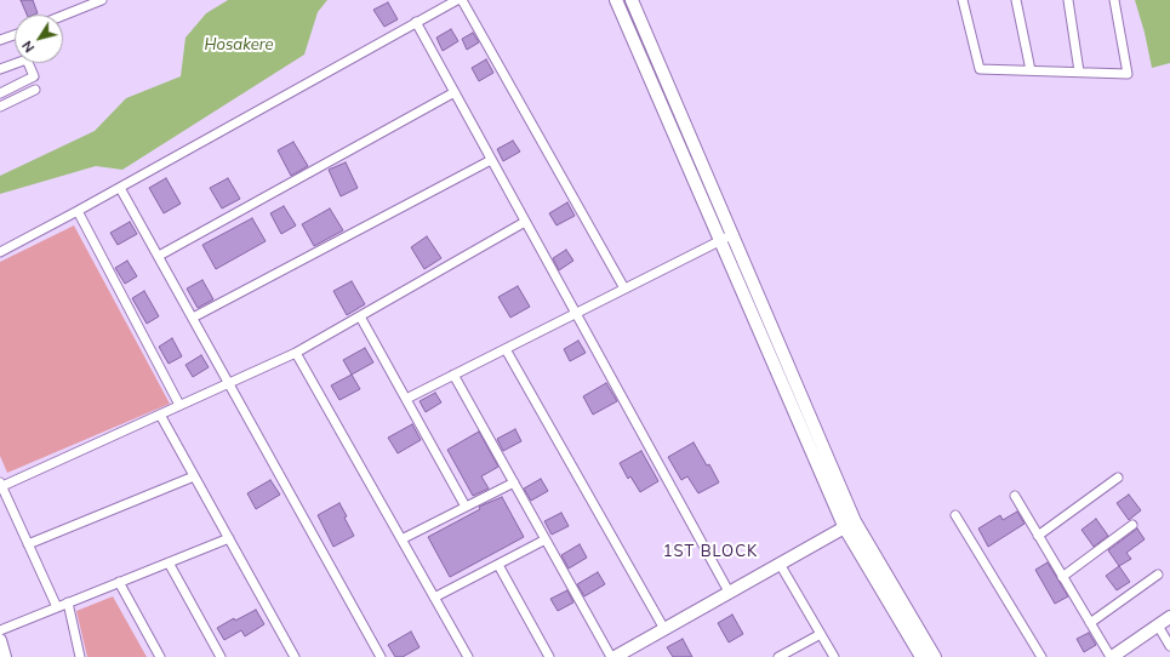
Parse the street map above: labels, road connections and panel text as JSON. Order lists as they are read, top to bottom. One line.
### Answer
{"districts":["1ST BLOCK"],"water":["Hosakere"],"north":"bottom left"}
